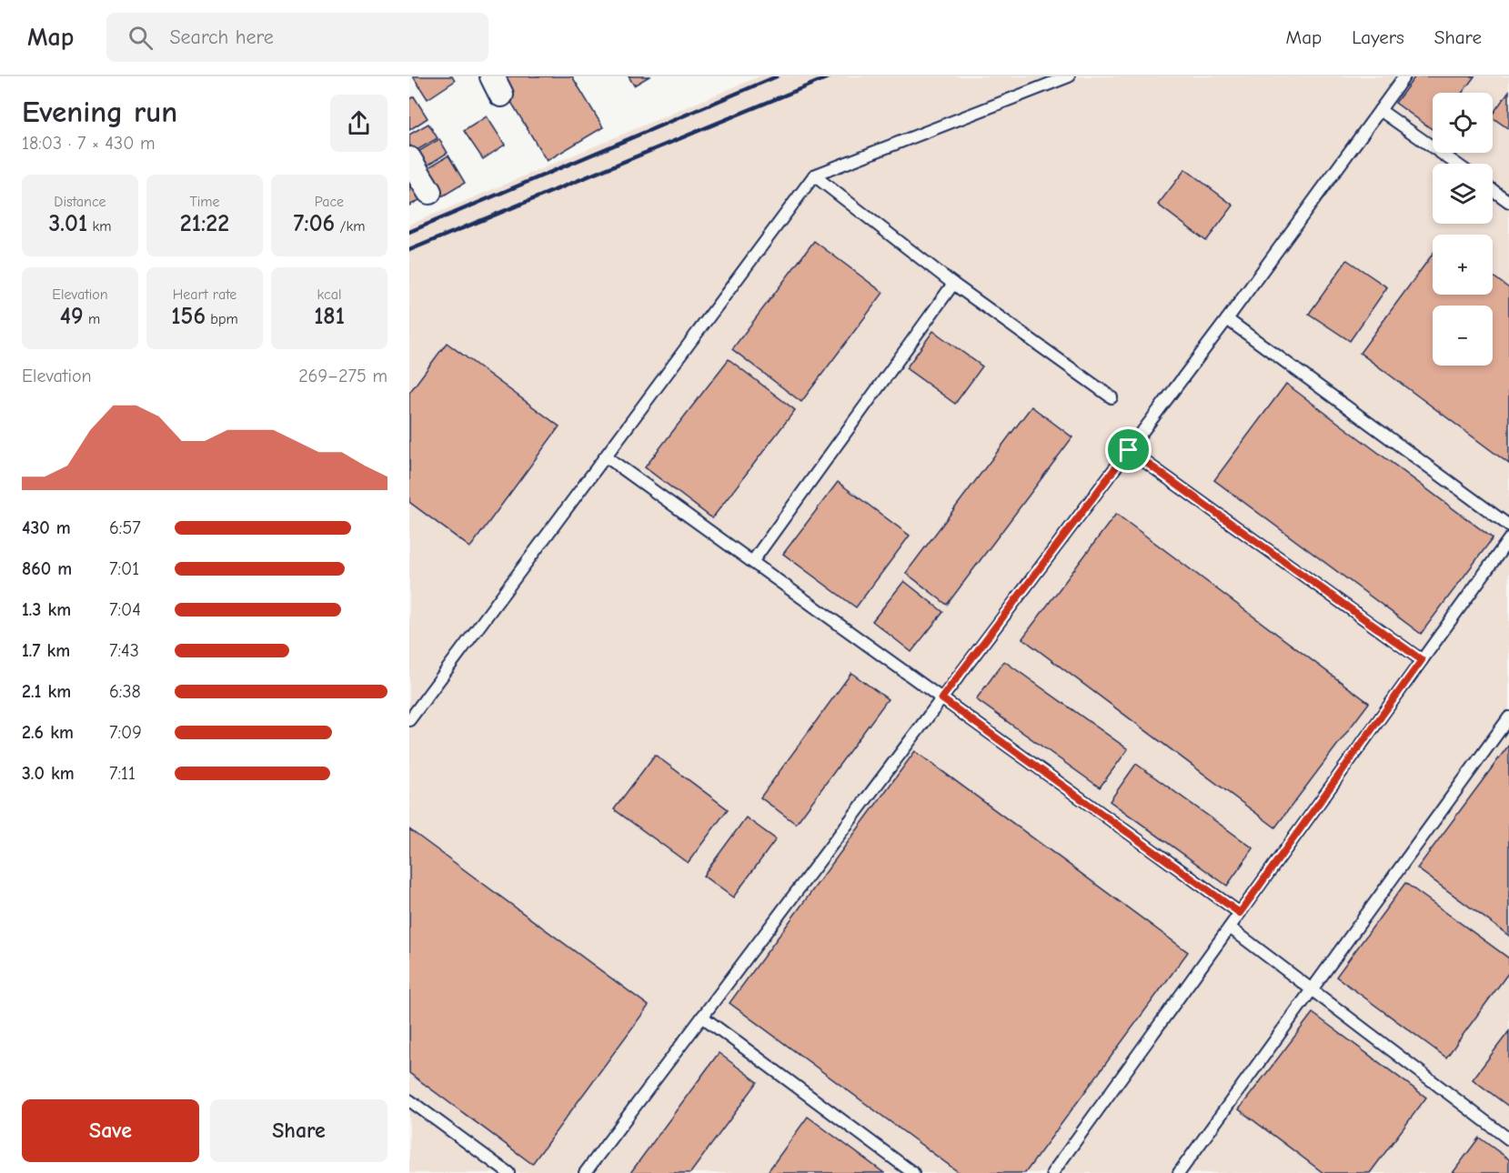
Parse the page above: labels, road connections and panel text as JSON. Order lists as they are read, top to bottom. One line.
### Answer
{"page":{"header":"Map","search":"Search here","nav":["Map","Layers","Share"],"heading":["Evening run","18:03 · 7 × 430 m"],"map_buttons":["+","−"],"stats":[["Distance","3.01 km"],["Time","21:22"],["Pace","7:06 /km"],["Elevation","49 m"],["Heart rate","156 bpm"],["kcal","181"]],"chart":["Elevation","269–275 m"],"list":[{"name":"430 m","note":"6:57"},{"name":"860 m","note":"7:01"},{"name":"1.3 km","note":"7:04"},{"name":"1.7 km","note":"7:43"},{"name":"2.1 km","note":"6:38"},{"name":"2.6 km","note":"7:09"},{"name":"3.0 km","note":"7:11"}],"buttons":["Save","Share"]}}
